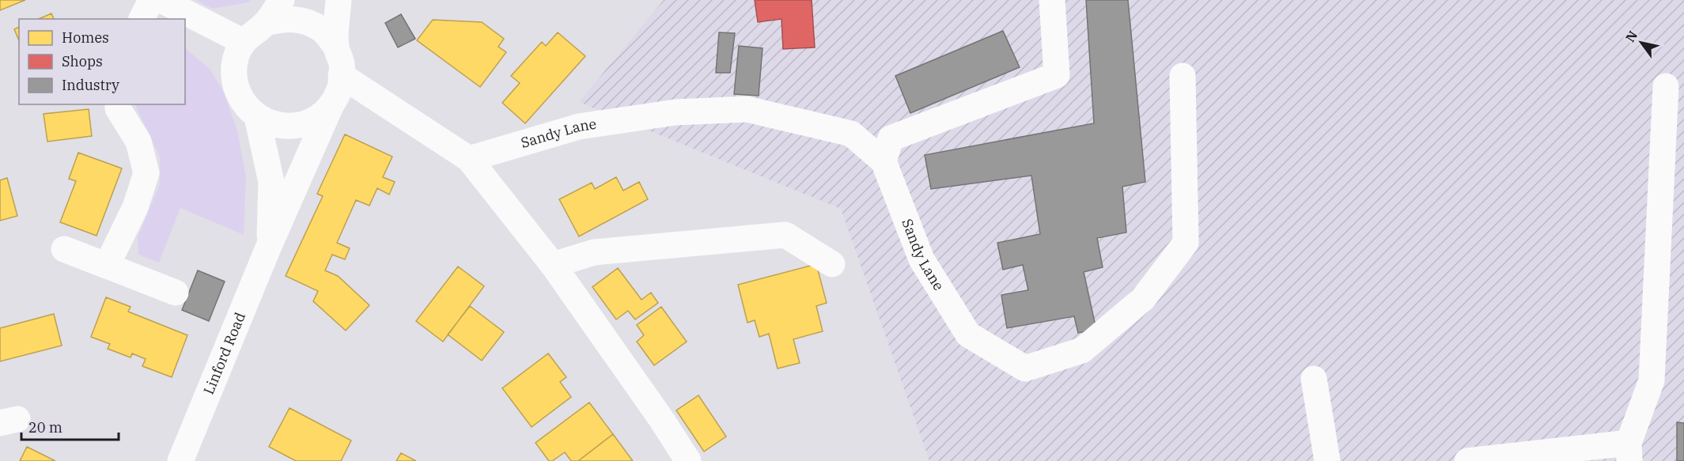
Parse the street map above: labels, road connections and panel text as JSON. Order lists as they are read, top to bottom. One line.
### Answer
{"streets":{"street":["Sandy Lane","Linford Road"]},"legend":["Homes","Shops","Industry"],"scale_bar":"20 m","north":"top left"}
